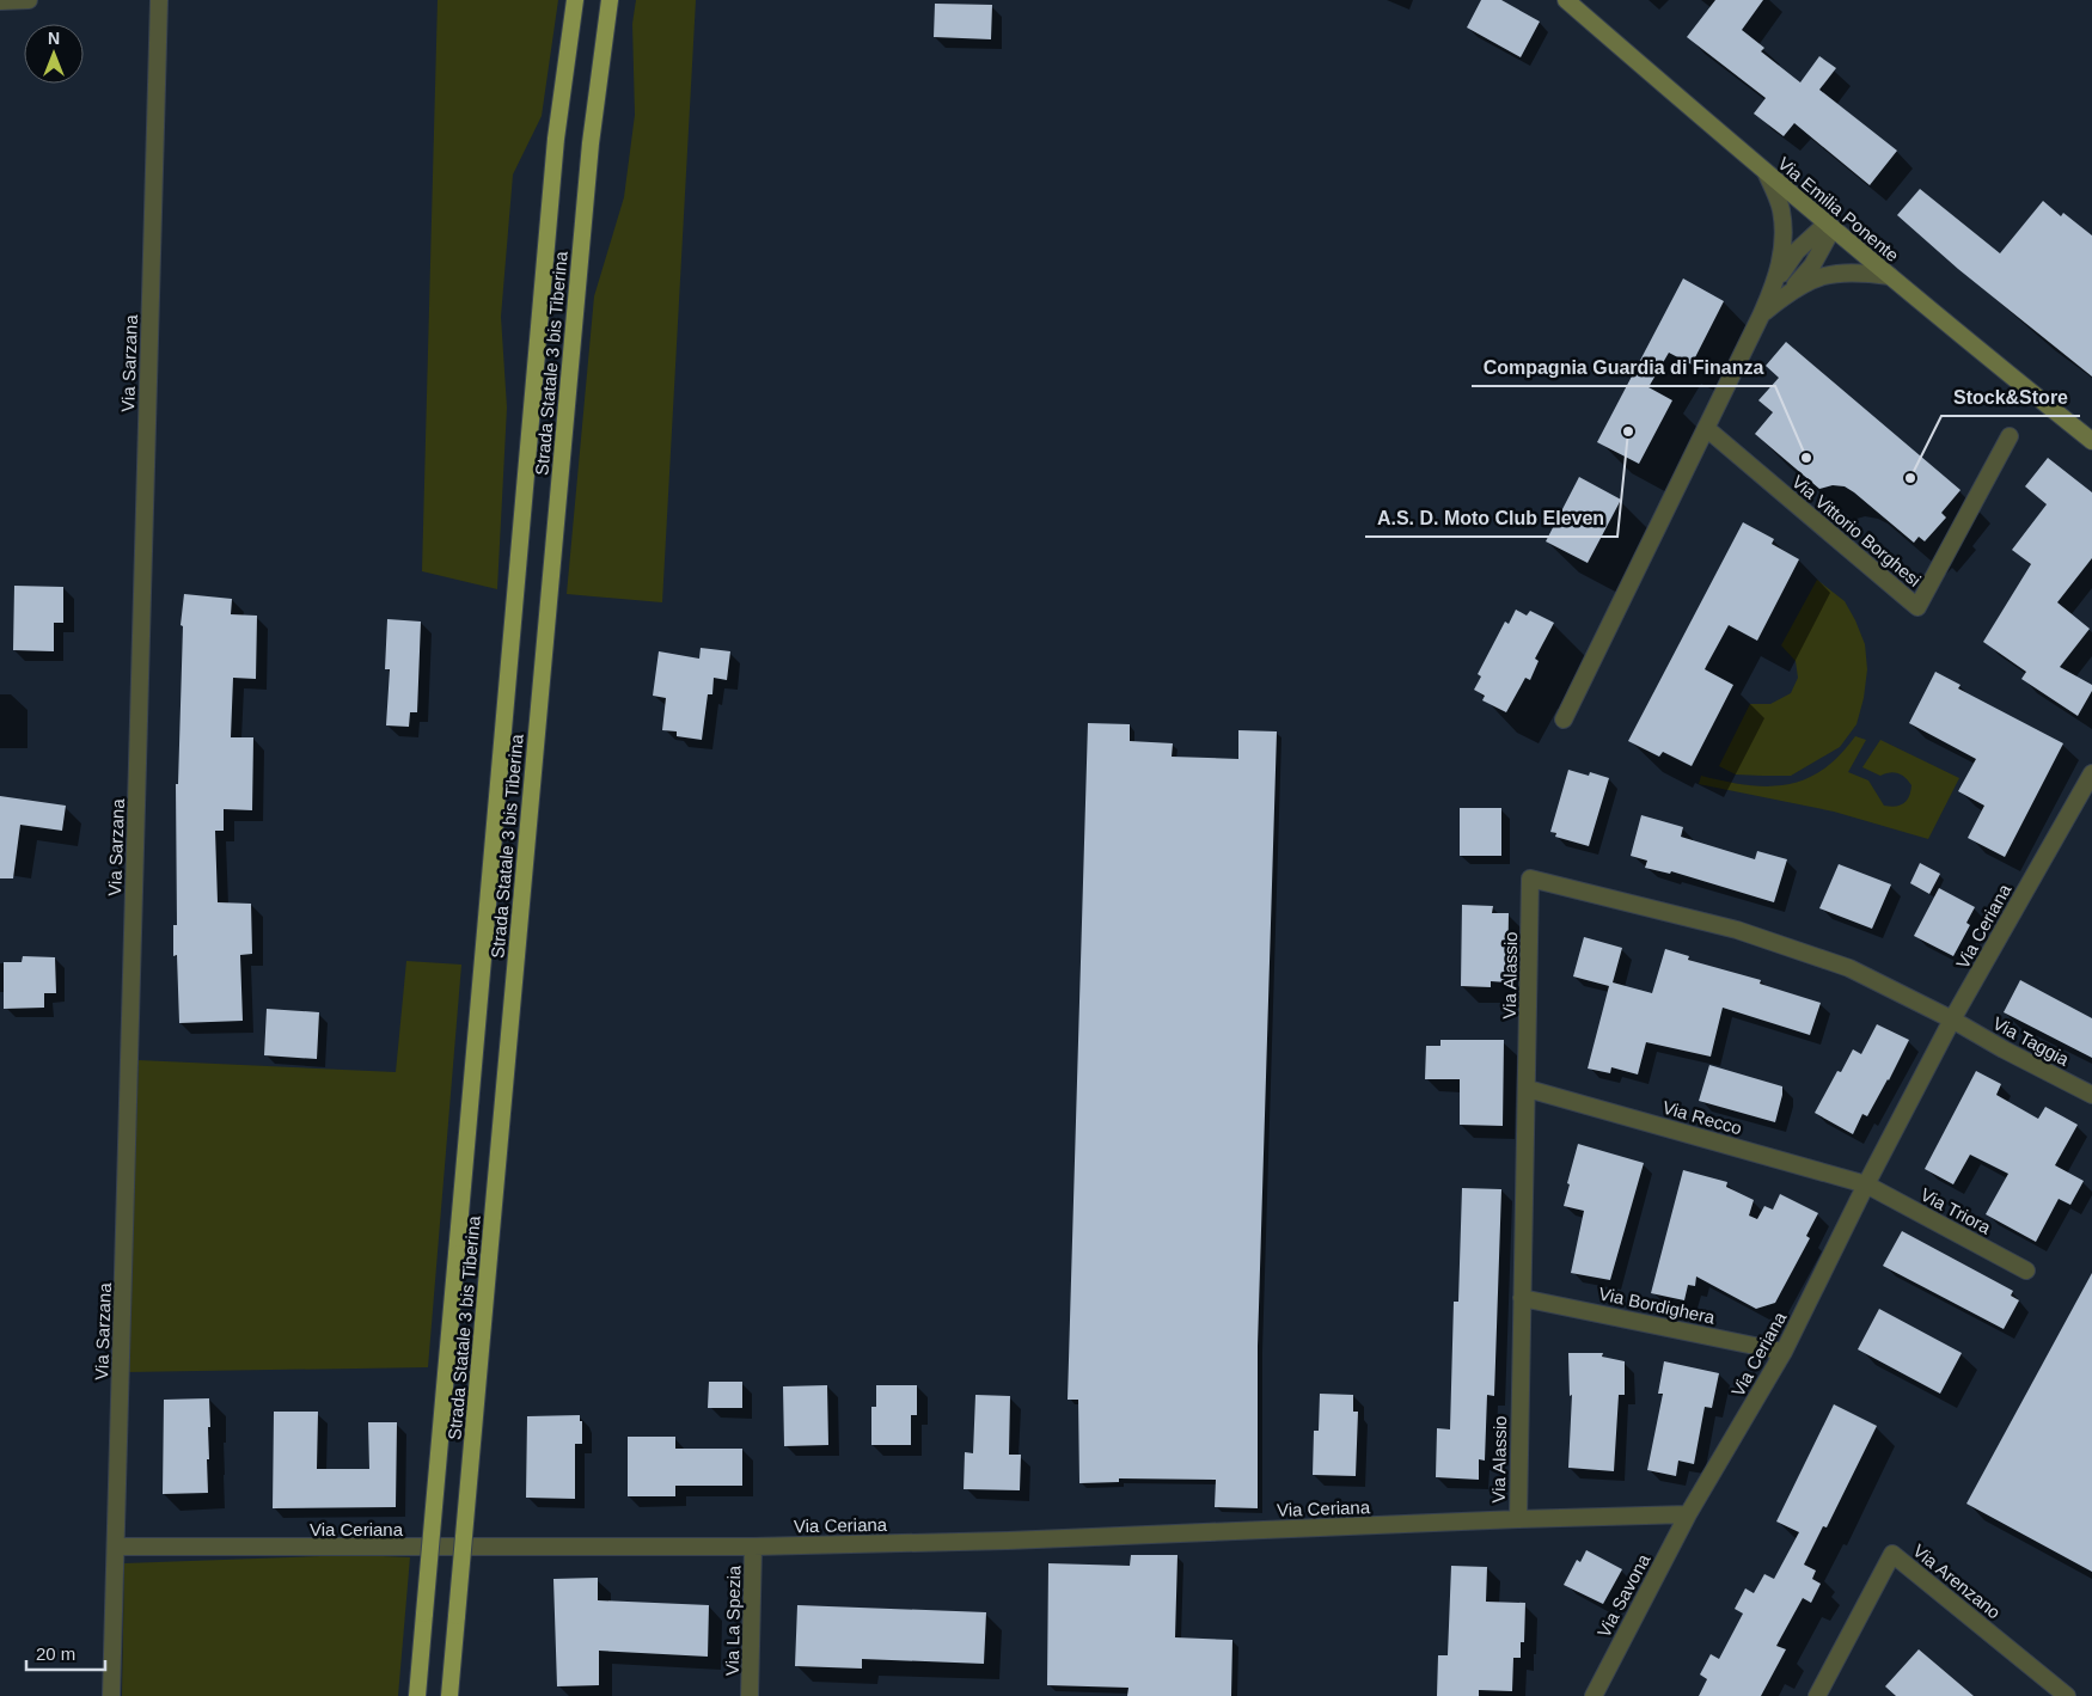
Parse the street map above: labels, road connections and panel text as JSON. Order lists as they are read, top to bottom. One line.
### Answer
{"streets":{"highway":["Strada Statale 3 bis Tiberina"],"main road":["Via Emilia Ponente"],"street":["Via Sarzana","Via Vittorio Borghesi","Via Ceriana","Via Alassio","Via Taggia","Via Recco","Via Triora","Via Bordighera","Via Arenzano","Via Savona","Via La Spezia"]},"crossings":[["Via Sarzana","Via Ceriana"],["Via Ceriana","Via Alassio"],["Via Ceriana","Via Taggia"],["Via Ceriana","Via Recco"],["Via Ceriana","Via Triora"],["Via Ceriana","Via Bordighera"],["Via Ceriana","Via Savona"],["Via Ceriana","Via La Spezia"],["Via Alassio","Via Taggia"],["Via Alassio","Via Recco"],["Via Alassio","Via Bordighera"],["Via Recco","Via Triora"]],"places":["A.S. D. Moto Club Eleven","Compagnia Guardia di Finanza","Stock&Store"],"scale_bar":"20 m","north":"top"}
